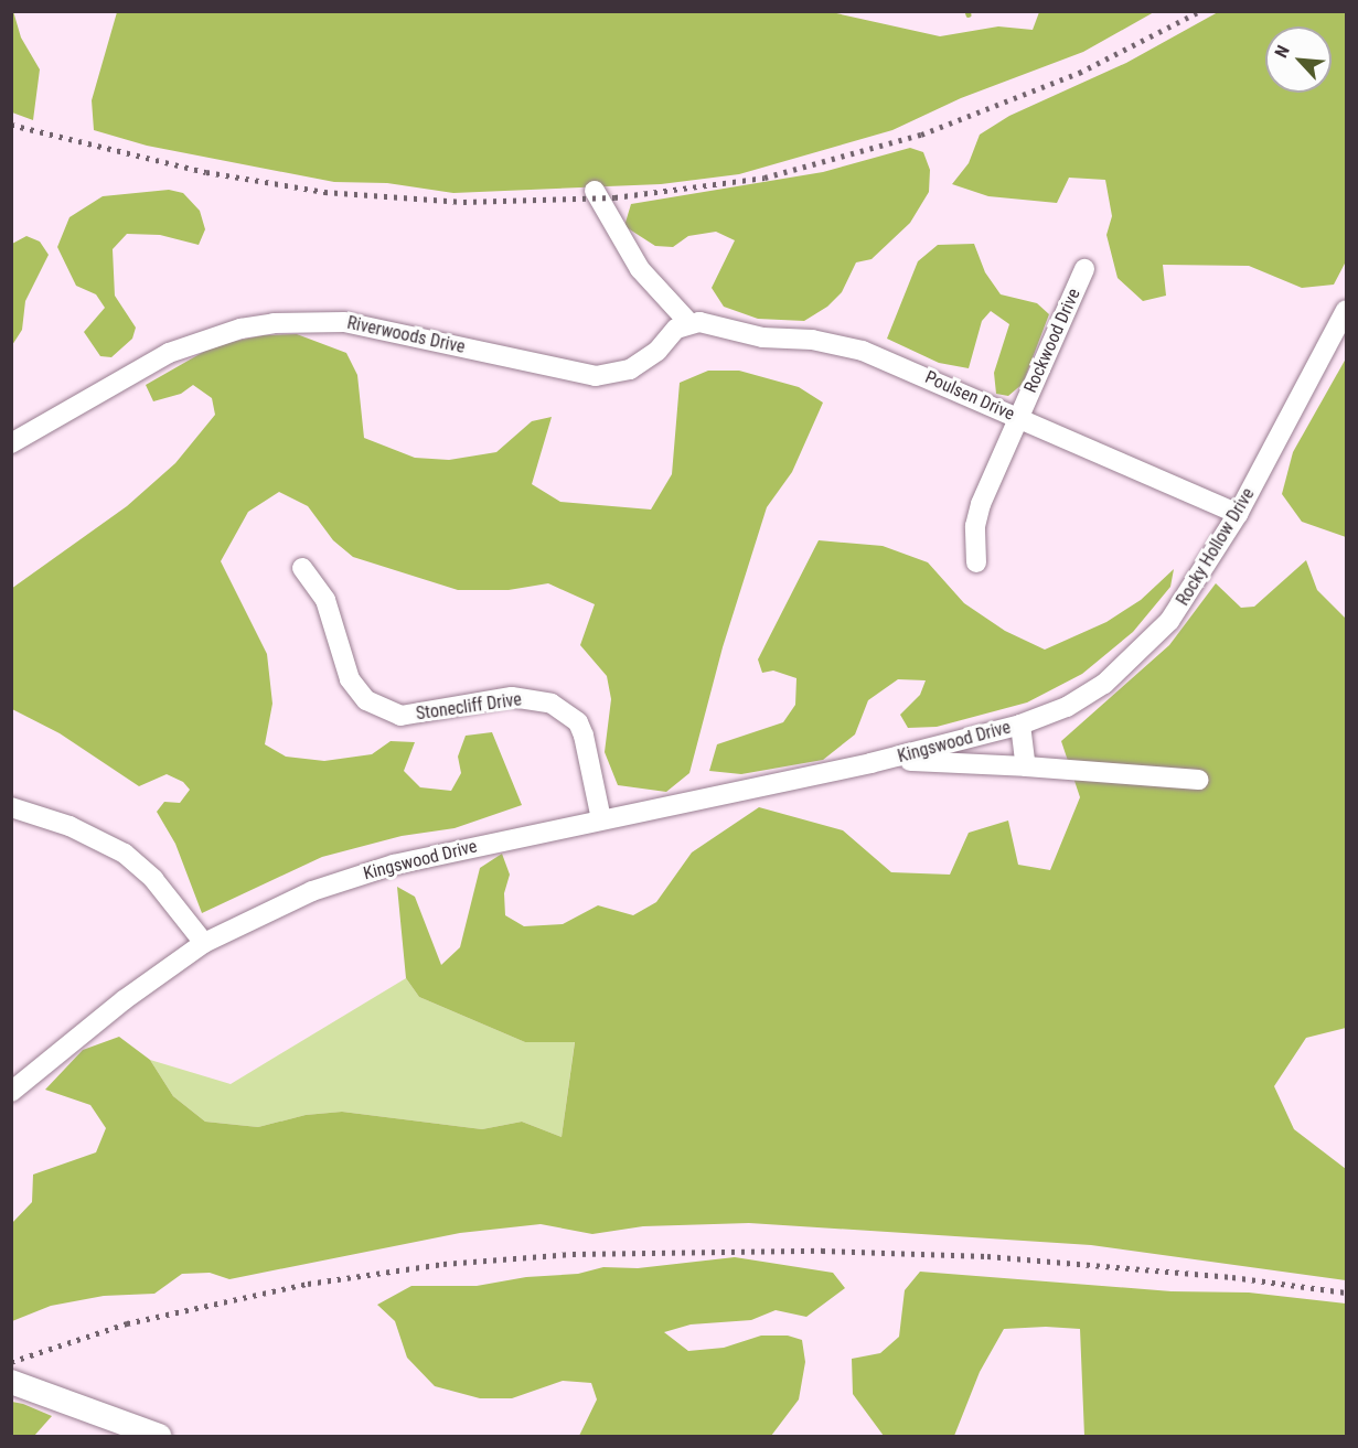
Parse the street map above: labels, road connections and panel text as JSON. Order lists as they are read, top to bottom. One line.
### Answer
{"streets":{"street":["Riverwoods Drive","Rockwood Drive","Poulsen Drive","Rocky Hollow Drive","Stonecliff Drive","Kingswood Drive"]},"crossings":[["Riverwoods Drive","Poulsen Drive"],["Rockwood Drive","Poulsen Drive"],["Poulsen Drive","Rocky Hollow Drive"],["Rocky Hollow Drive","Kingswood Drive"],["Stonecliff Drive","Kingswood Drive"]],"north":"top left"}
